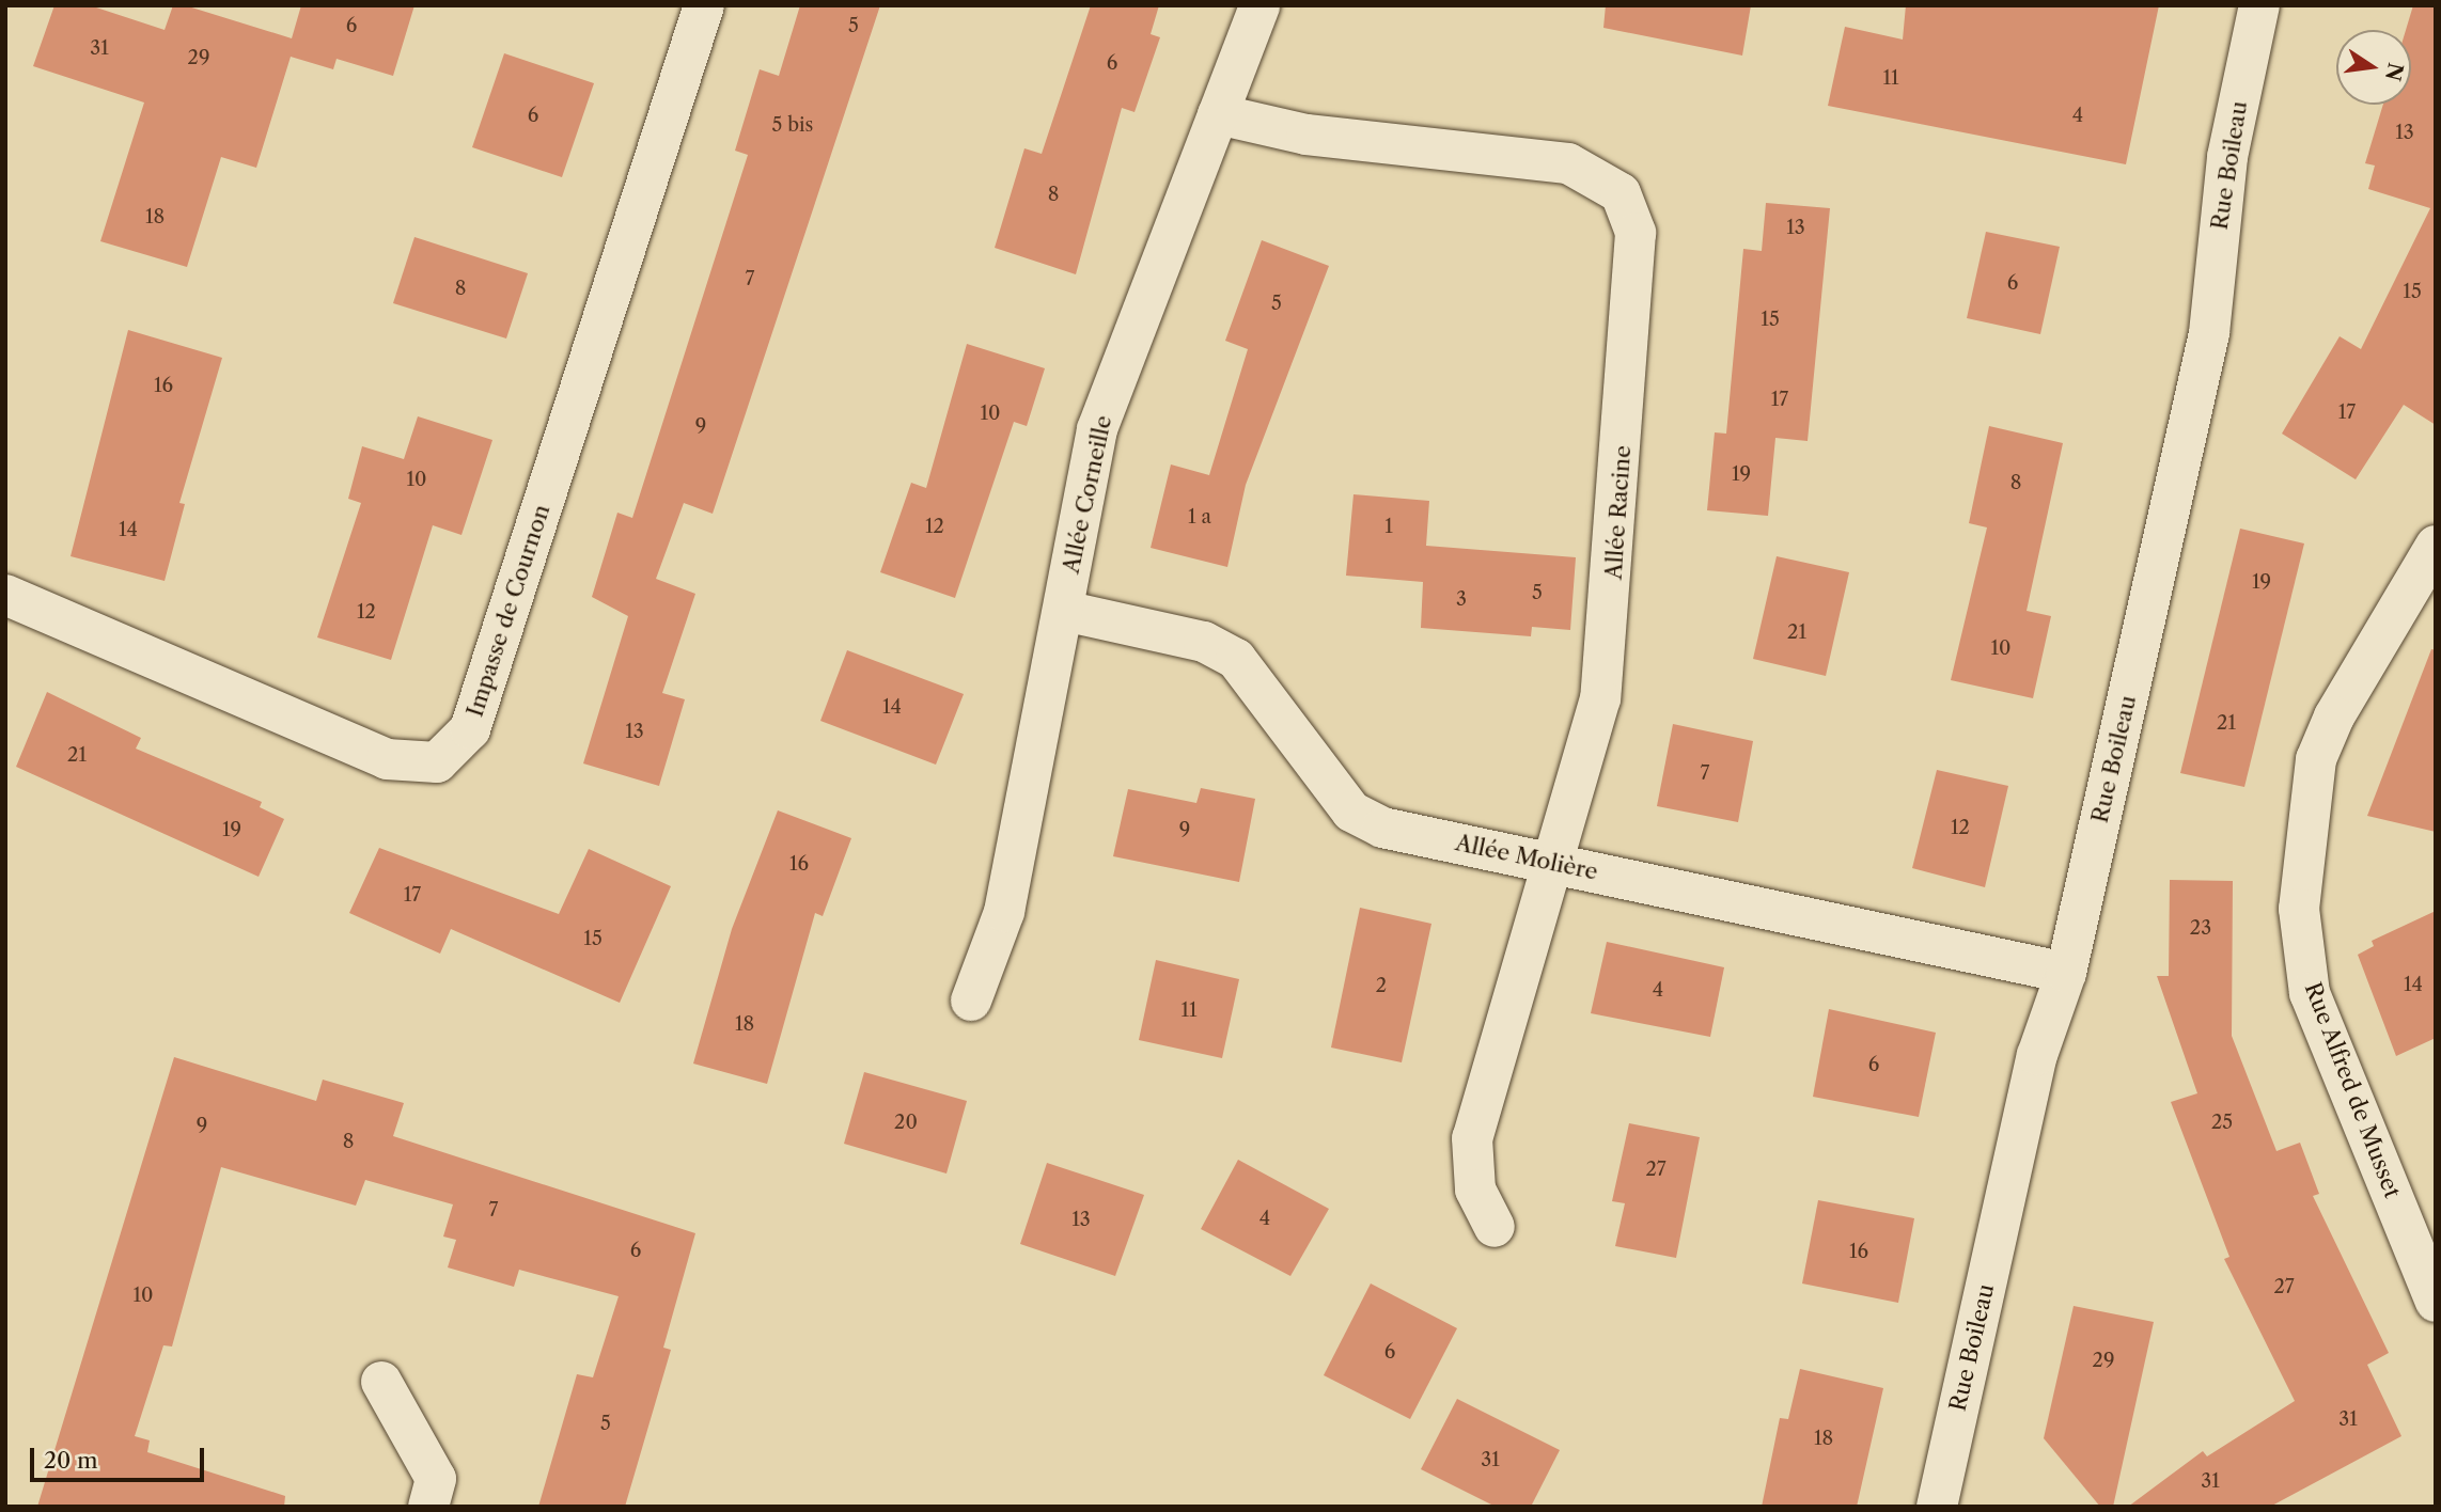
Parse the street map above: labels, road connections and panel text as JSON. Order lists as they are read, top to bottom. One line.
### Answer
{"streets":{"street":["Rue Boileau","Allée Corneille","Allée Racine","Impasse de Cournon","Allée Molière","Rue Alfred de Musset"]},"crossings":[["Rue Boileau","Allée Molière"],["Allée Corneille","Allée Racine"],["Allée Corneille","Allée Molière"],["Allée Racine","Allée Molière"]],"house_numbers":["6","5","31","29","6","11","6","4","5 bis","13","8","18","13","7","6","8","15","5","15","16","17","17","10","9","19","10","8","1 a","12","1","14","19","5","3","12","21","10","14","21","13","21","7","12","19","9","16","17","23","15","14","2","4","11","18","6","20","25","9","8","27","7","4","13","6","16","27","10","6","29","31","5","18","31","31"],"scale_bar":"20 m","north":"right"}
